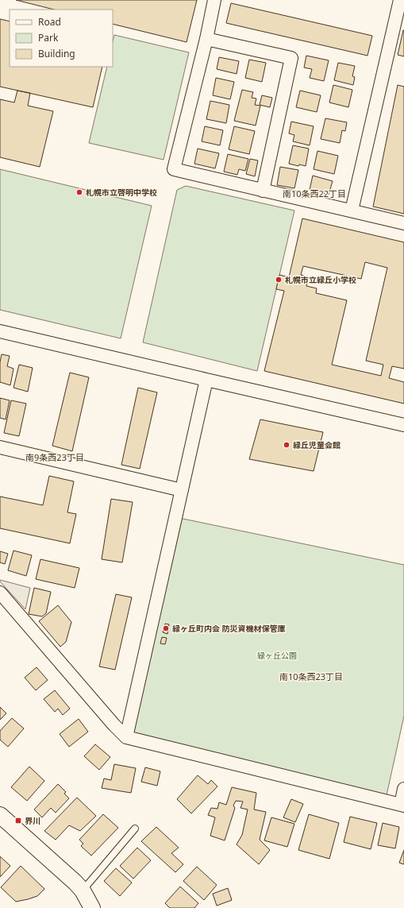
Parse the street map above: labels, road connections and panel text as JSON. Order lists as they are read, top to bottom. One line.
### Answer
{"districts":["南10条西22丁目","南9条西23丁目","南10条西23丁目"],"parks":["緑ヶ丘公園"],"places":{"other":["札幌市立啓明中学校","札幌市立緑丘小学校","緑丘児童会館","緑ヶ丘町内会 防災資機材保管庫"],"transit":["界川"]},"legend":["Road","Park","Building"]}
